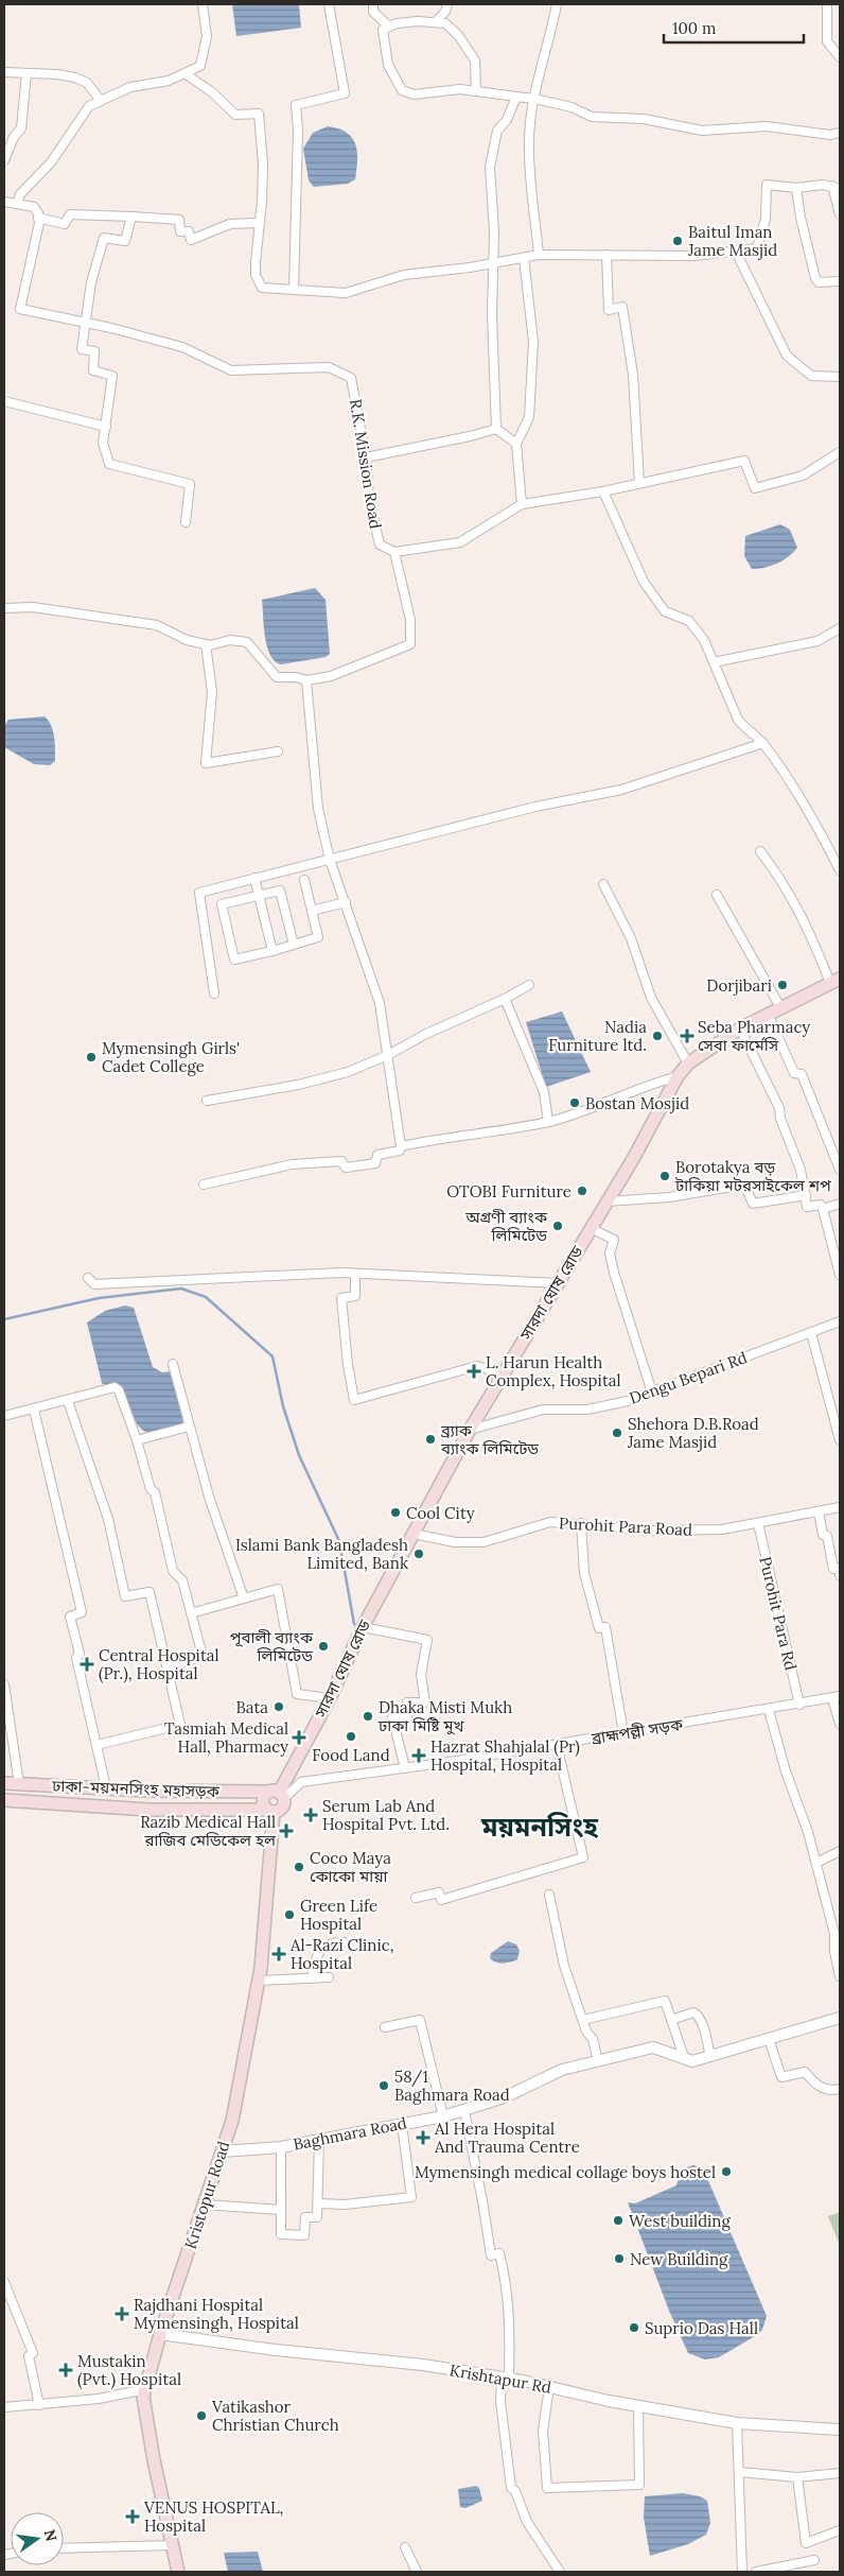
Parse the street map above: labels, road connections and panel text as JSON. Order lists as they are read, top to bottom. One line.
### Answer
{"streets":{"main road":["সারদা ঘোষ রোড","ঢাকা-ময়মনসিংহ মহাসড়ক","Kristopur Road"],"street":["R.K. Mission Road","Dengu Bepari Rd","Purohit Para Road","Purohit Para Rd","ব্রাহ্মপল্লী সড়ক","Baghmara Road","Krishtapur Rd"]},"crossings":[["সারদা ঘোষ রোড","Dengu Bepari Rd"],["সারদা ঘোষ রোড","Purohit Para Road"],["সারদা ঘোষ রোড","ব্রাহ্মপল্লী সড়ক"],["সারদা ঘোষ রোড","ঢাকা-ময়মনসিংহ মহাসড়ক"],["সারদা ঘোষ রোড","Kristopur Road"],["Purohit Para Road","Purohit Para Rd"],["Purohit Para Rd","ব্রাহ্মপল্লী সড়ক"],["ব্রাহ্মপল্লী সড়ক","ঢাকা-ময়মনসিংহ মহাসড়ক"],["ব্রাহ্মপল্লী সড়ক","Kristopur Road"],["ঢাকা-ময়মনসিংহ মহাসড়ক","Kristopur Road"],["Baghmara Road","Kristopur Road"],["Kristopur Road","Krishtapur Rd"]],"districts":["ময়মনসিংহ"],"places":{"other":["Baitul Iman Jame Masjid","Dorjibari","Nadia Furniture ltd.","Mymensingh Girls' Cadet College","Bostan Mosjid","Borotakya বড় টাকিয়া মটরসাইকেল শপ","OTOBI Furniture","অগ্রণী ব্যাংক লিমিটেড","Shehora D.B.Road Jame Masjid","ব্র্যাক ব্যাংক লিমিটেড","Cool City","Islami Bank Bangladesh Limited, Bank","পূবালী ব্যাংক লিমিটেড","Bata","Dhaka Misti Mukh ঢাকা মিষ্টি মুখ","Food Land","Coco Maya কোকো মায়া","Green Life Hospital","58/1 Baghmara Road","Mymensingh medical collage boys hostel","West building","New Building","Suprio Das Hall","Vatikashor Christian Church"],"health":["Seba Pharmacy সেবা ফার্মেসি","L. Harun Health Complex, Hospital","Central Hospital (Pr.), Hospital","Tasmiah Medical Hall, Pharmacy","Hazrat Shahjalal (Pr) Hospital, Hospital","Serum Lab And Hospital Pvt. Ltd.","Razib Medical Hall রাজিব মেডিকেল হল","Al-Razi Clinic, Hospital","Al Hera Hospital And Trauma Centre","Rajdhani Hospital Mymensingh, Hospital","Mustakin (Pvt.) Hospital","VENUS HOSPITAL, Hospital"]},"scale_bar":"100 m","north":"right"}
